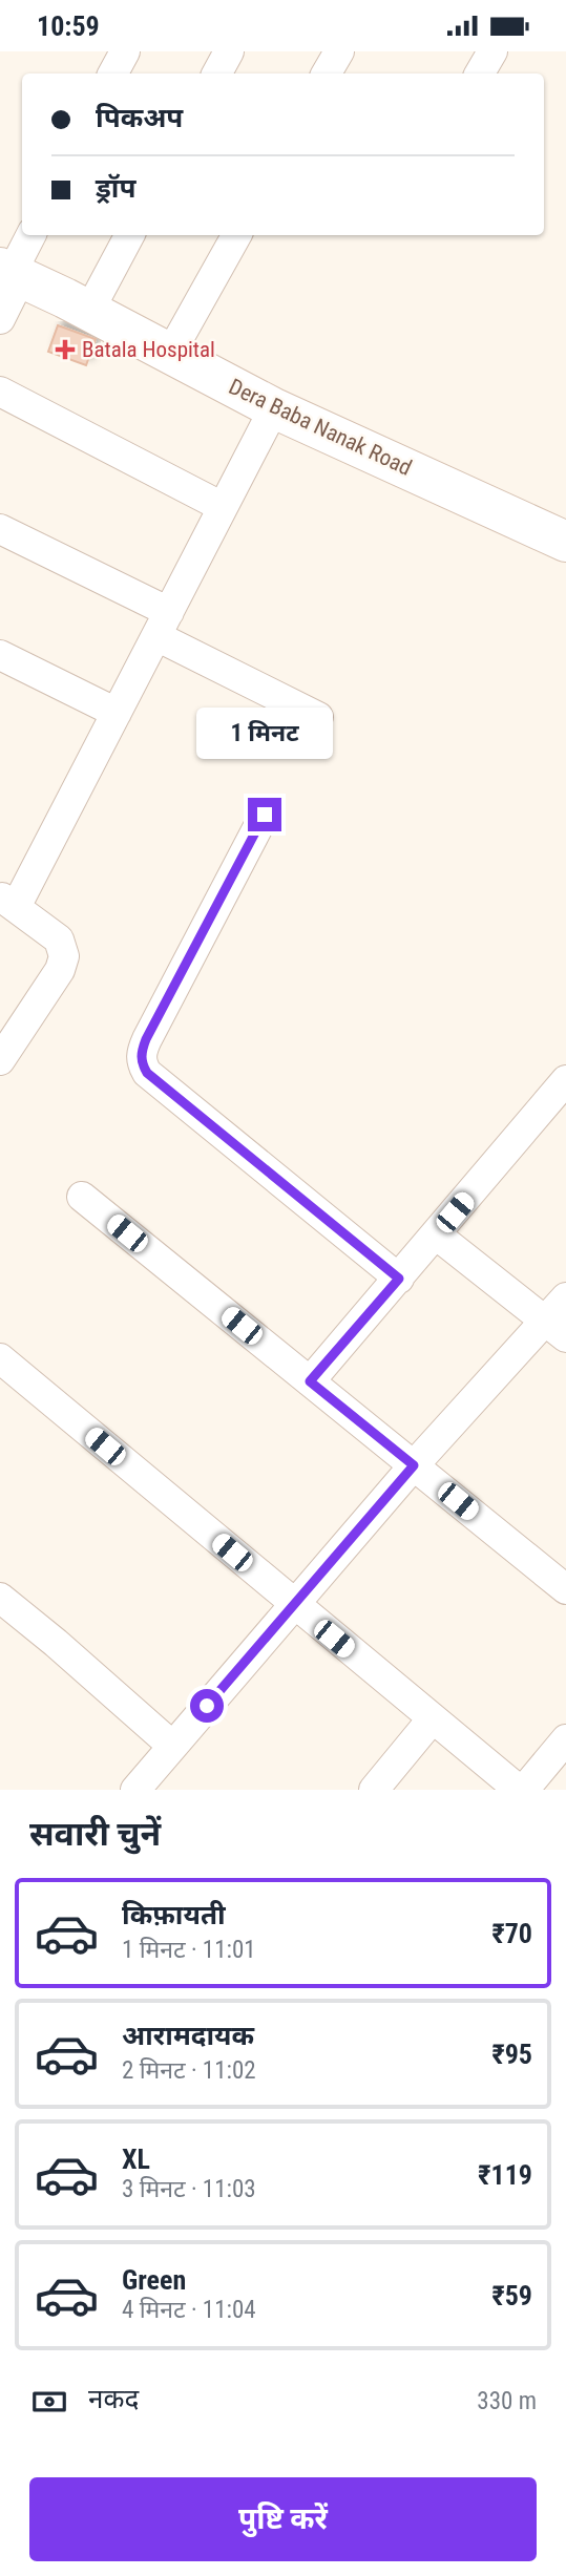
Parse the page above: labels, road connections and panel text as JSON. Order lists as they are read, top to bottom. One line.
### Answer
{"streets":{"main road":["Dera Baba Nanak Road"]},"places":{"health":["Batala Hospital"]},"page":{"status":"10:59","banner":["पिकअप","ड्रॉप"],"bubble":"1 मिनट","heading":"सवारी चुनें","list":[{"name":"किफ़ायती","note":"1 मिनट · 11:01","value":"₹70"},{"name":"आरामदायक","note":"2 मिनट · 11:02","value":"₹95"},{"name":"XL","note":"3 मिनट · 11:03","value":"₹119"},{"name":"Green","note":"4 मिनट · 11:04","value":"₹59"}],"pay":["नकद","330 m"],"buttons":"पुष्टि करें"}}
